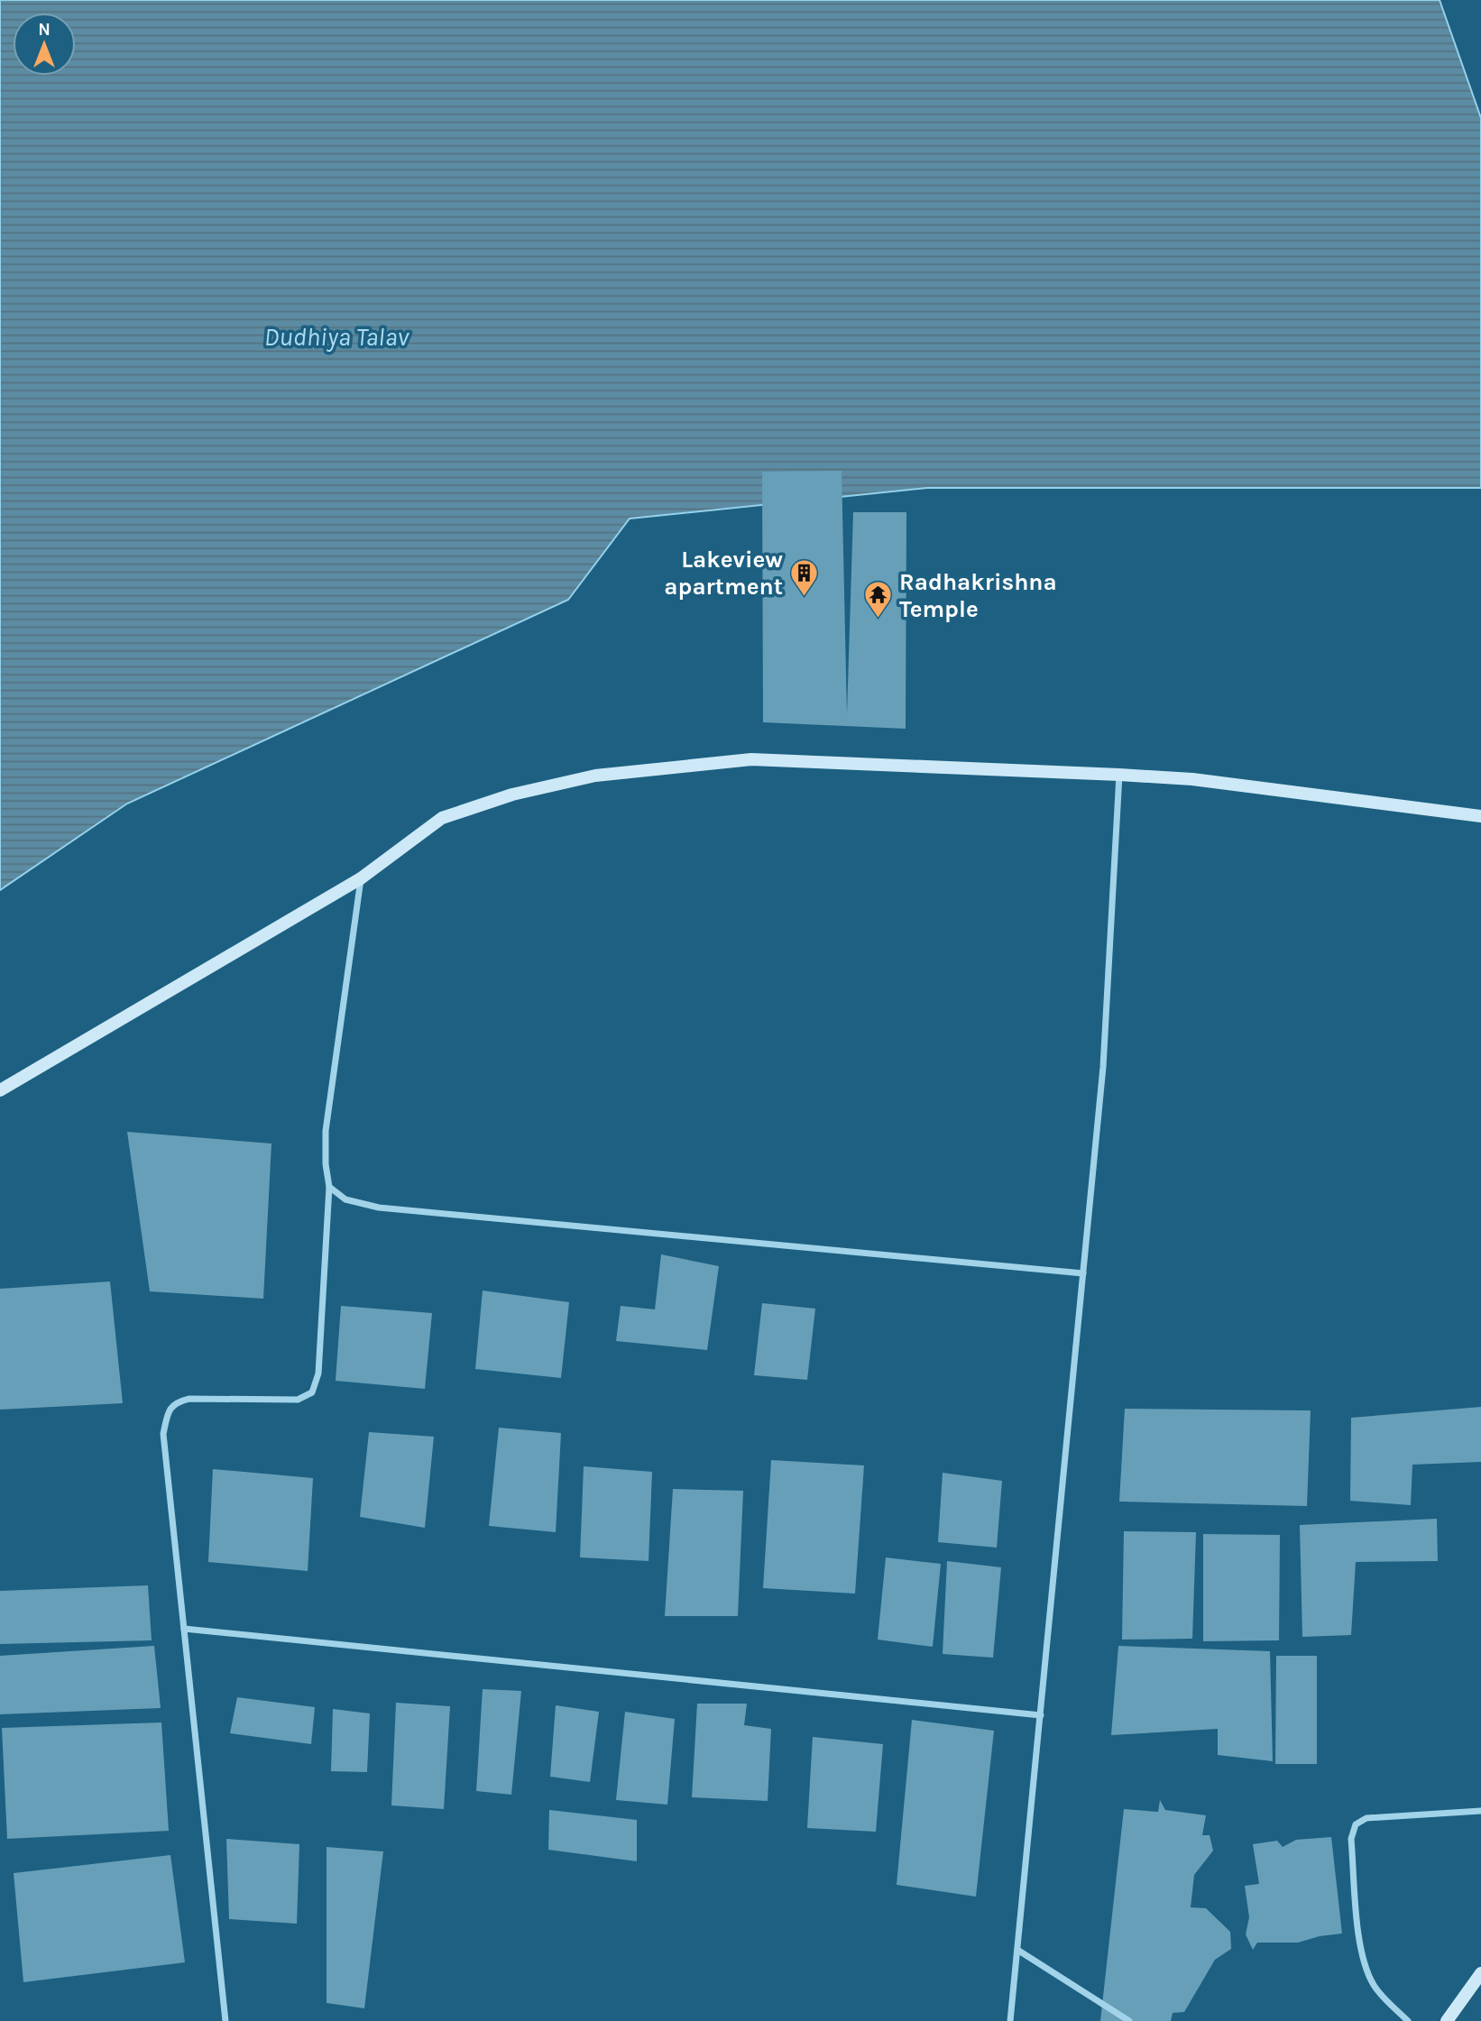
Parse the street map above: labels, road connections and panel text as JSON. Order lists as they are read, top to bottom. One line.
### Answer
{"water":["Dudhiya Talav"],"places":{"building":["Lakeview apartment"],"temple":["Radhakrishna Temple"]},"north":"top"}
